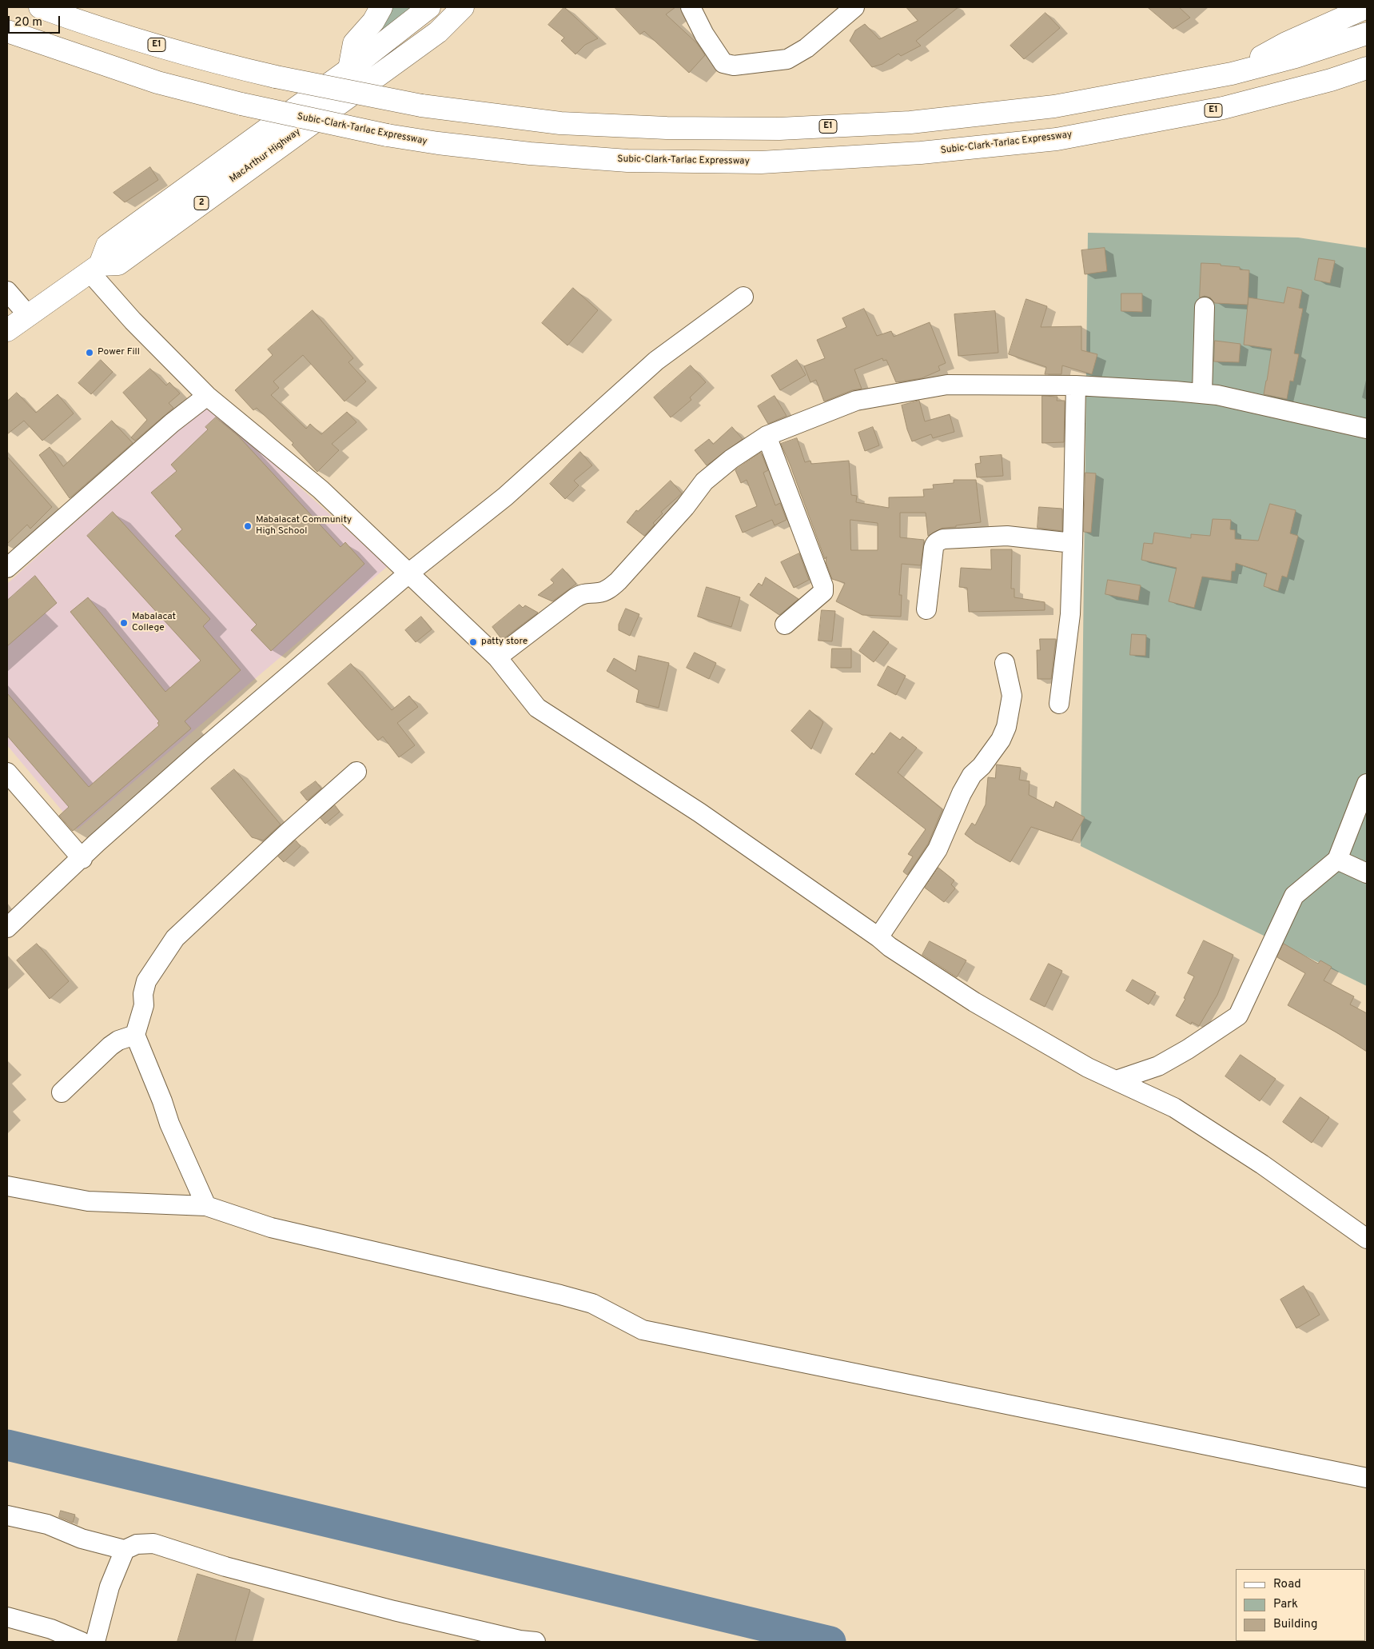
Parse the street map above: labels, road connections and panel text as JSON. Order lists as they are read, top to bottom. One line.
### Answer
{"streets":{"highway":["E1","Subic-Clark-Tarlac Expressway","MacArthur Highway","2"]},"crossings":[["MacArthur Highway","2"]],"places":["Power Fill","Mabalacat Community High School","Mabalacat College","patty store"],"legend":["Road","Park","Building"],"scale_bar":"20 m"}
